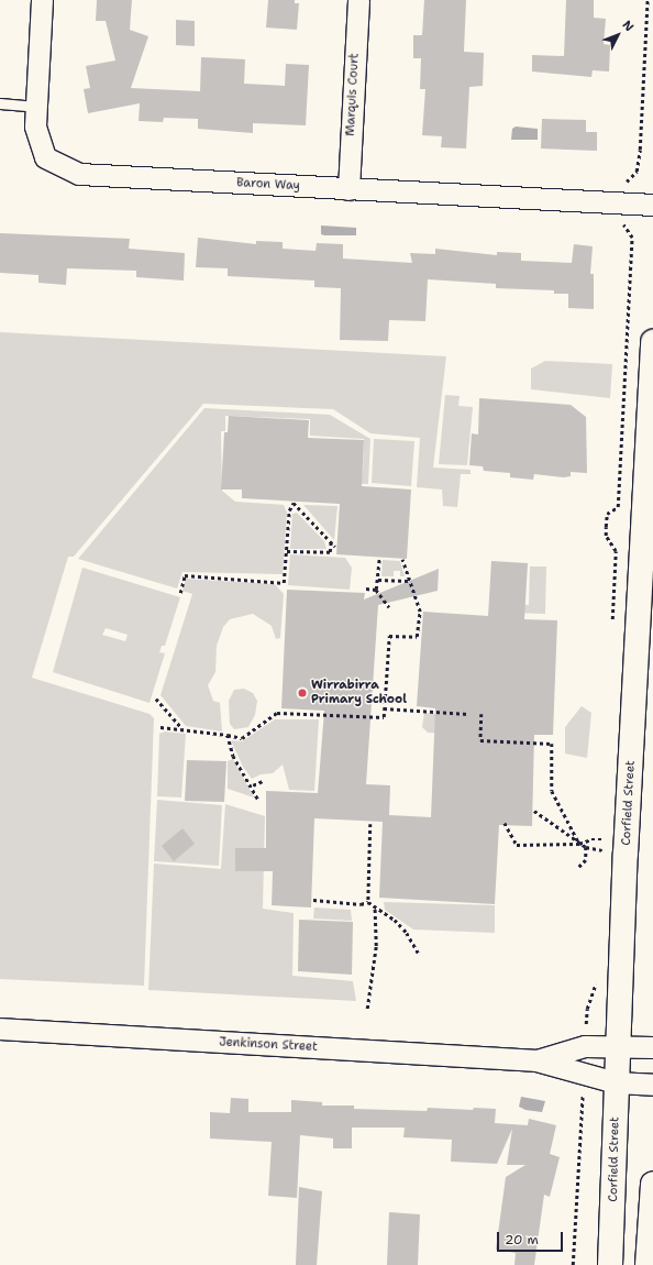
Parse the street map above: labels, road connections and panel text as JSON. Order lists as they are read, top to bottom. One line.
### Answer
{"streets":{"main road":["Corfield Street"],"street":["Marquis Court","Baron Way","Jenkinson Street"]},"crossings":[["Marquis Court","Baron Way"],["Corfield Street","Jenkinson Street"]],"places":["Wirrabirra Primary School"],"scale_bar":"20 m","north":"top right"}
